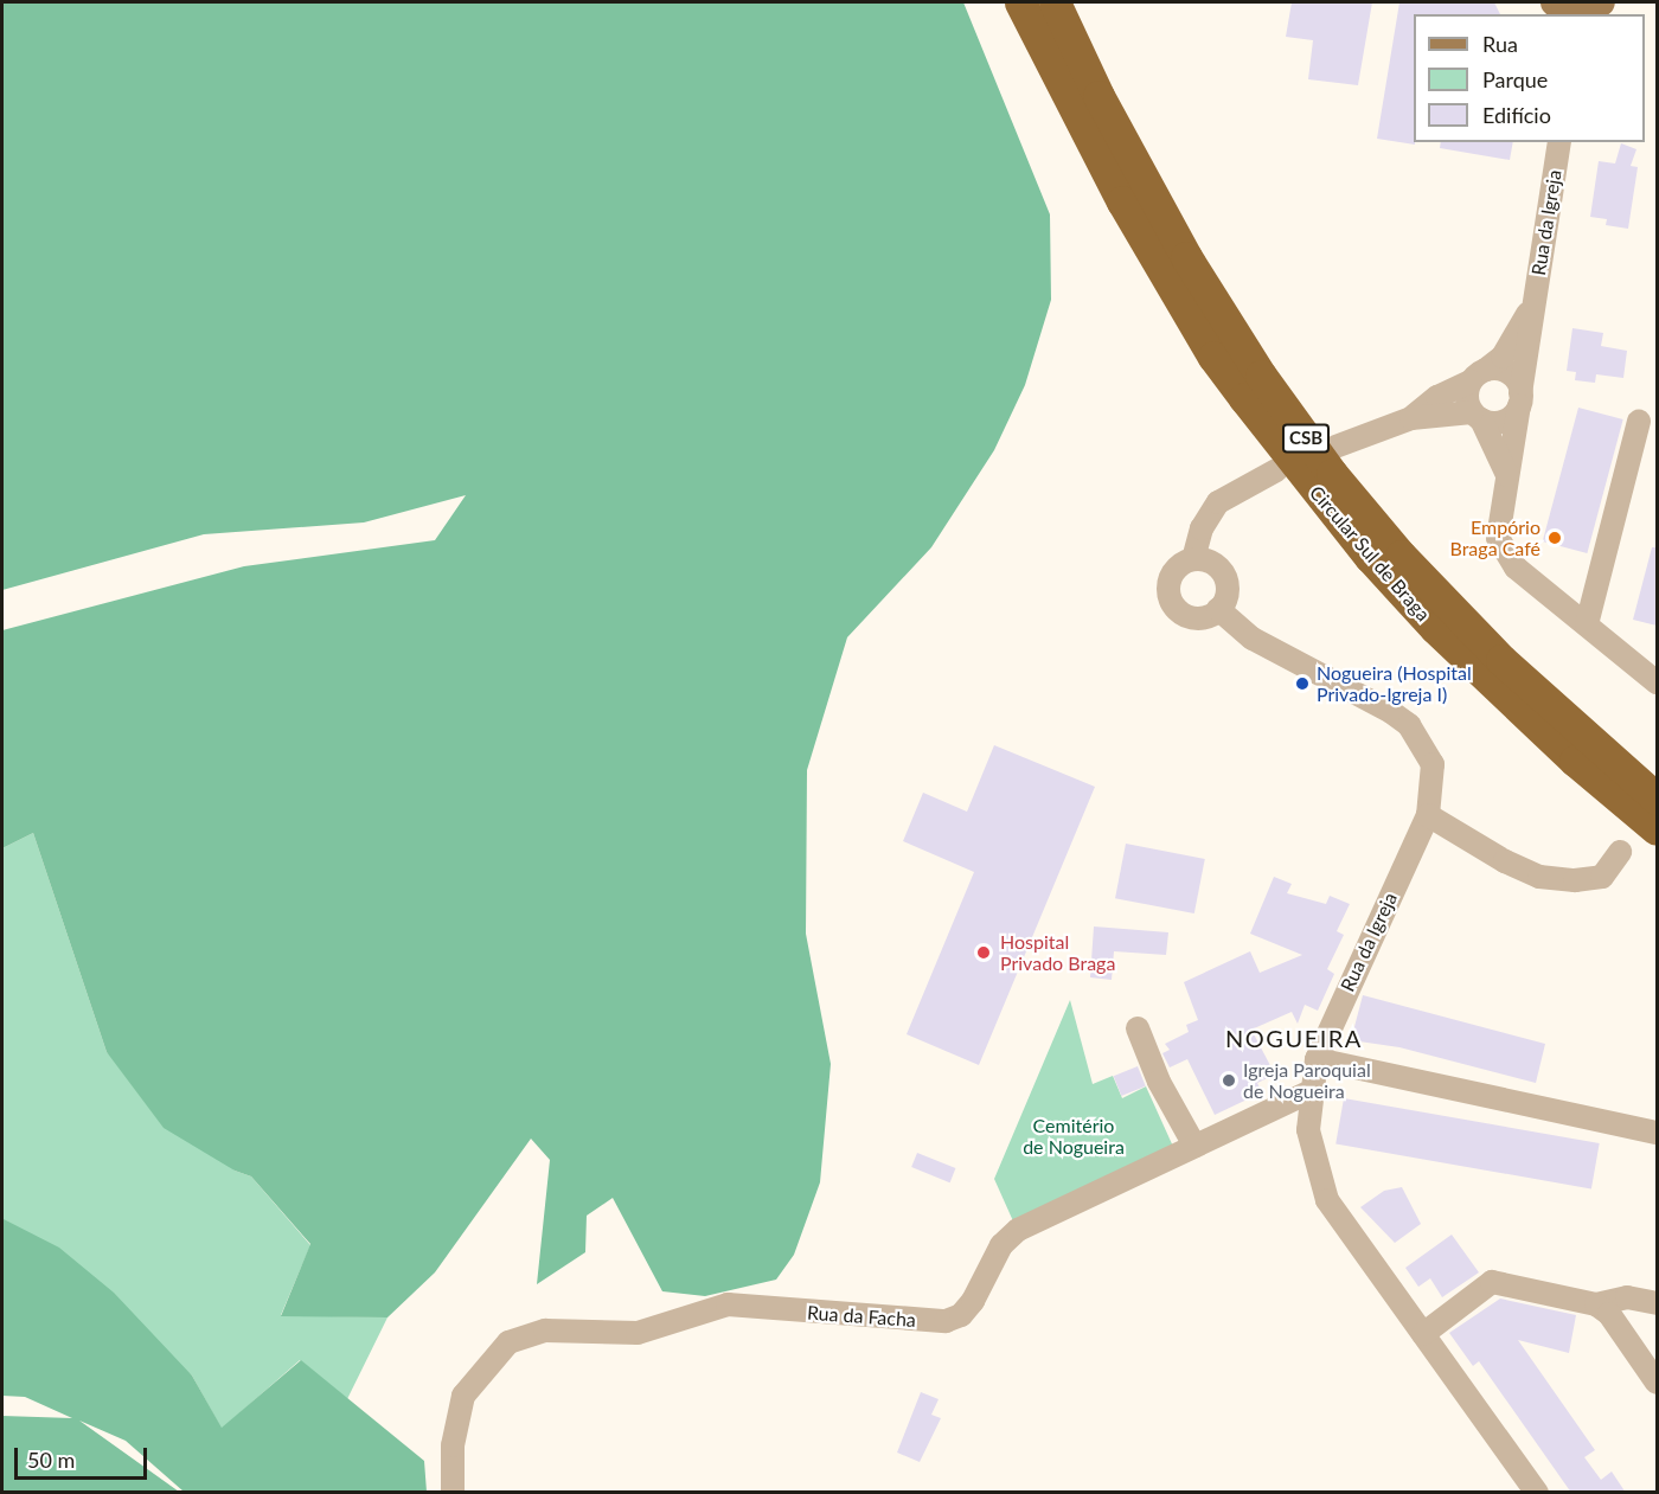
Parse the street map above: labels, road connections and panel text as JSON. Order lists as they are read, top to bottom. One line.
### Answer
{"streets":{"highway":["CSB","Circular Sul de Braga"],"street":["Rua da Igreja","Rua da Facha"]},"crossings":[["Rua da Igreja","Rua da Facha"]],"districts":["NOGUEIRA"],"parks":["Cemitério de Nogueira"],"places":["Empório Braga Café","Nogueira (Hospital Privado-Igreja I)","Hospital Privado Braga","Igreja Paroquial de Nogueira"],"legend":["Rua","Parque","Edifício"],"scale_bar":"50 m"}
